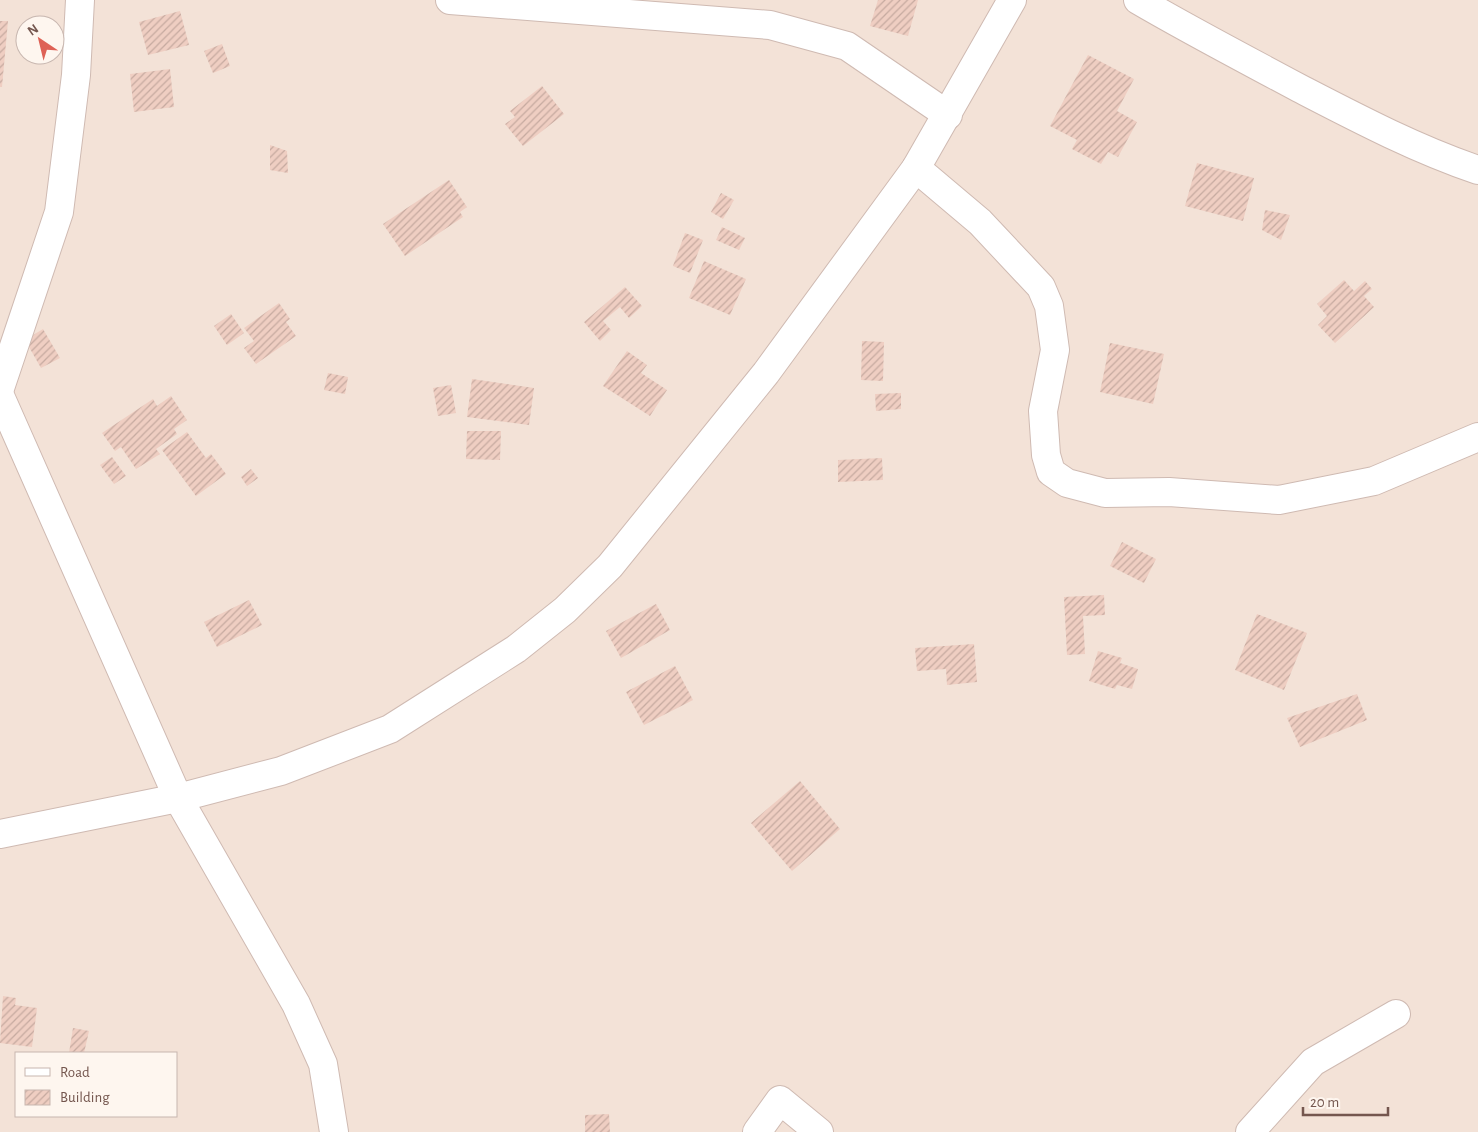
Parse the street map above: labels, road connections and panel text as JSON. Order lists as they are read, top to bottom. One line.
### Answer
{"legend":["Road","Building"],"scale_bar":"20 m","north":"top left"}
